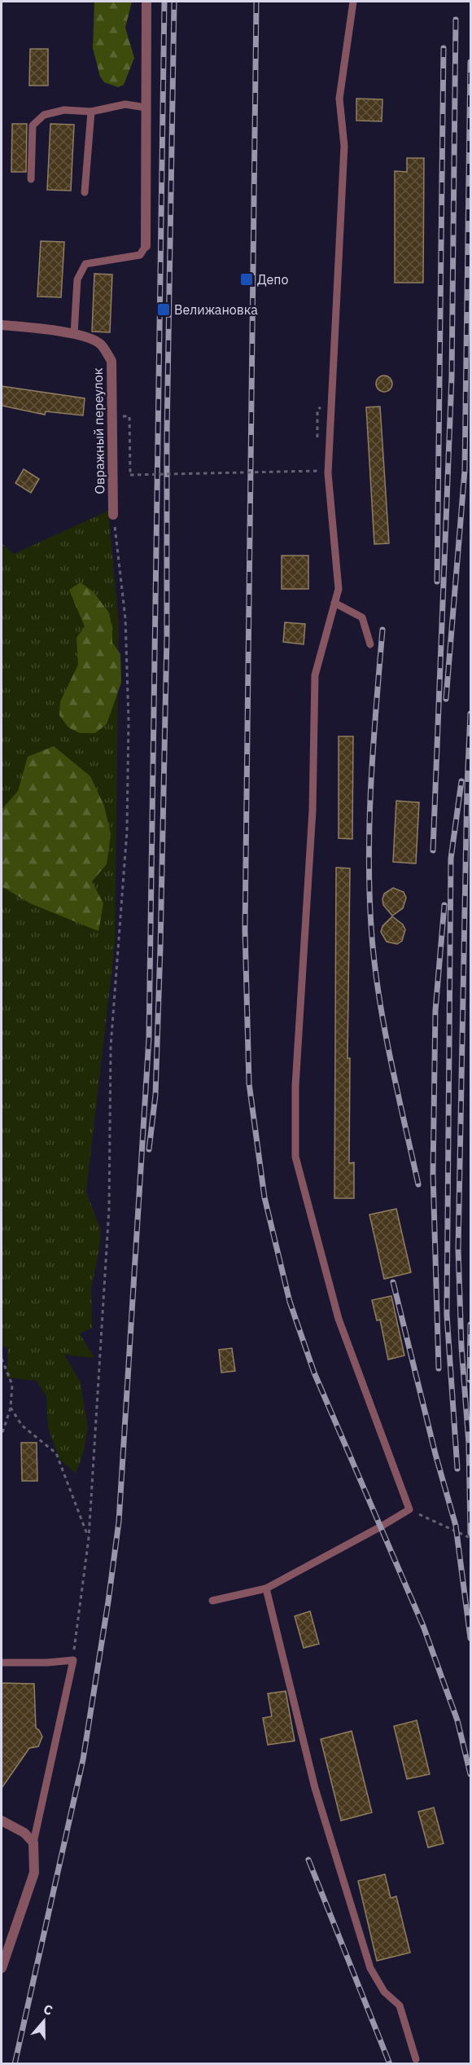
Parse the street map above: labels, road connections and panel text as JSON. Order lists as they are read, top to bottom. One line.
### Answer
{"streets":{"street":["Овражный переулок"]},"places":{"transit":["Депо","Велижановка"]},"north":"top"}
